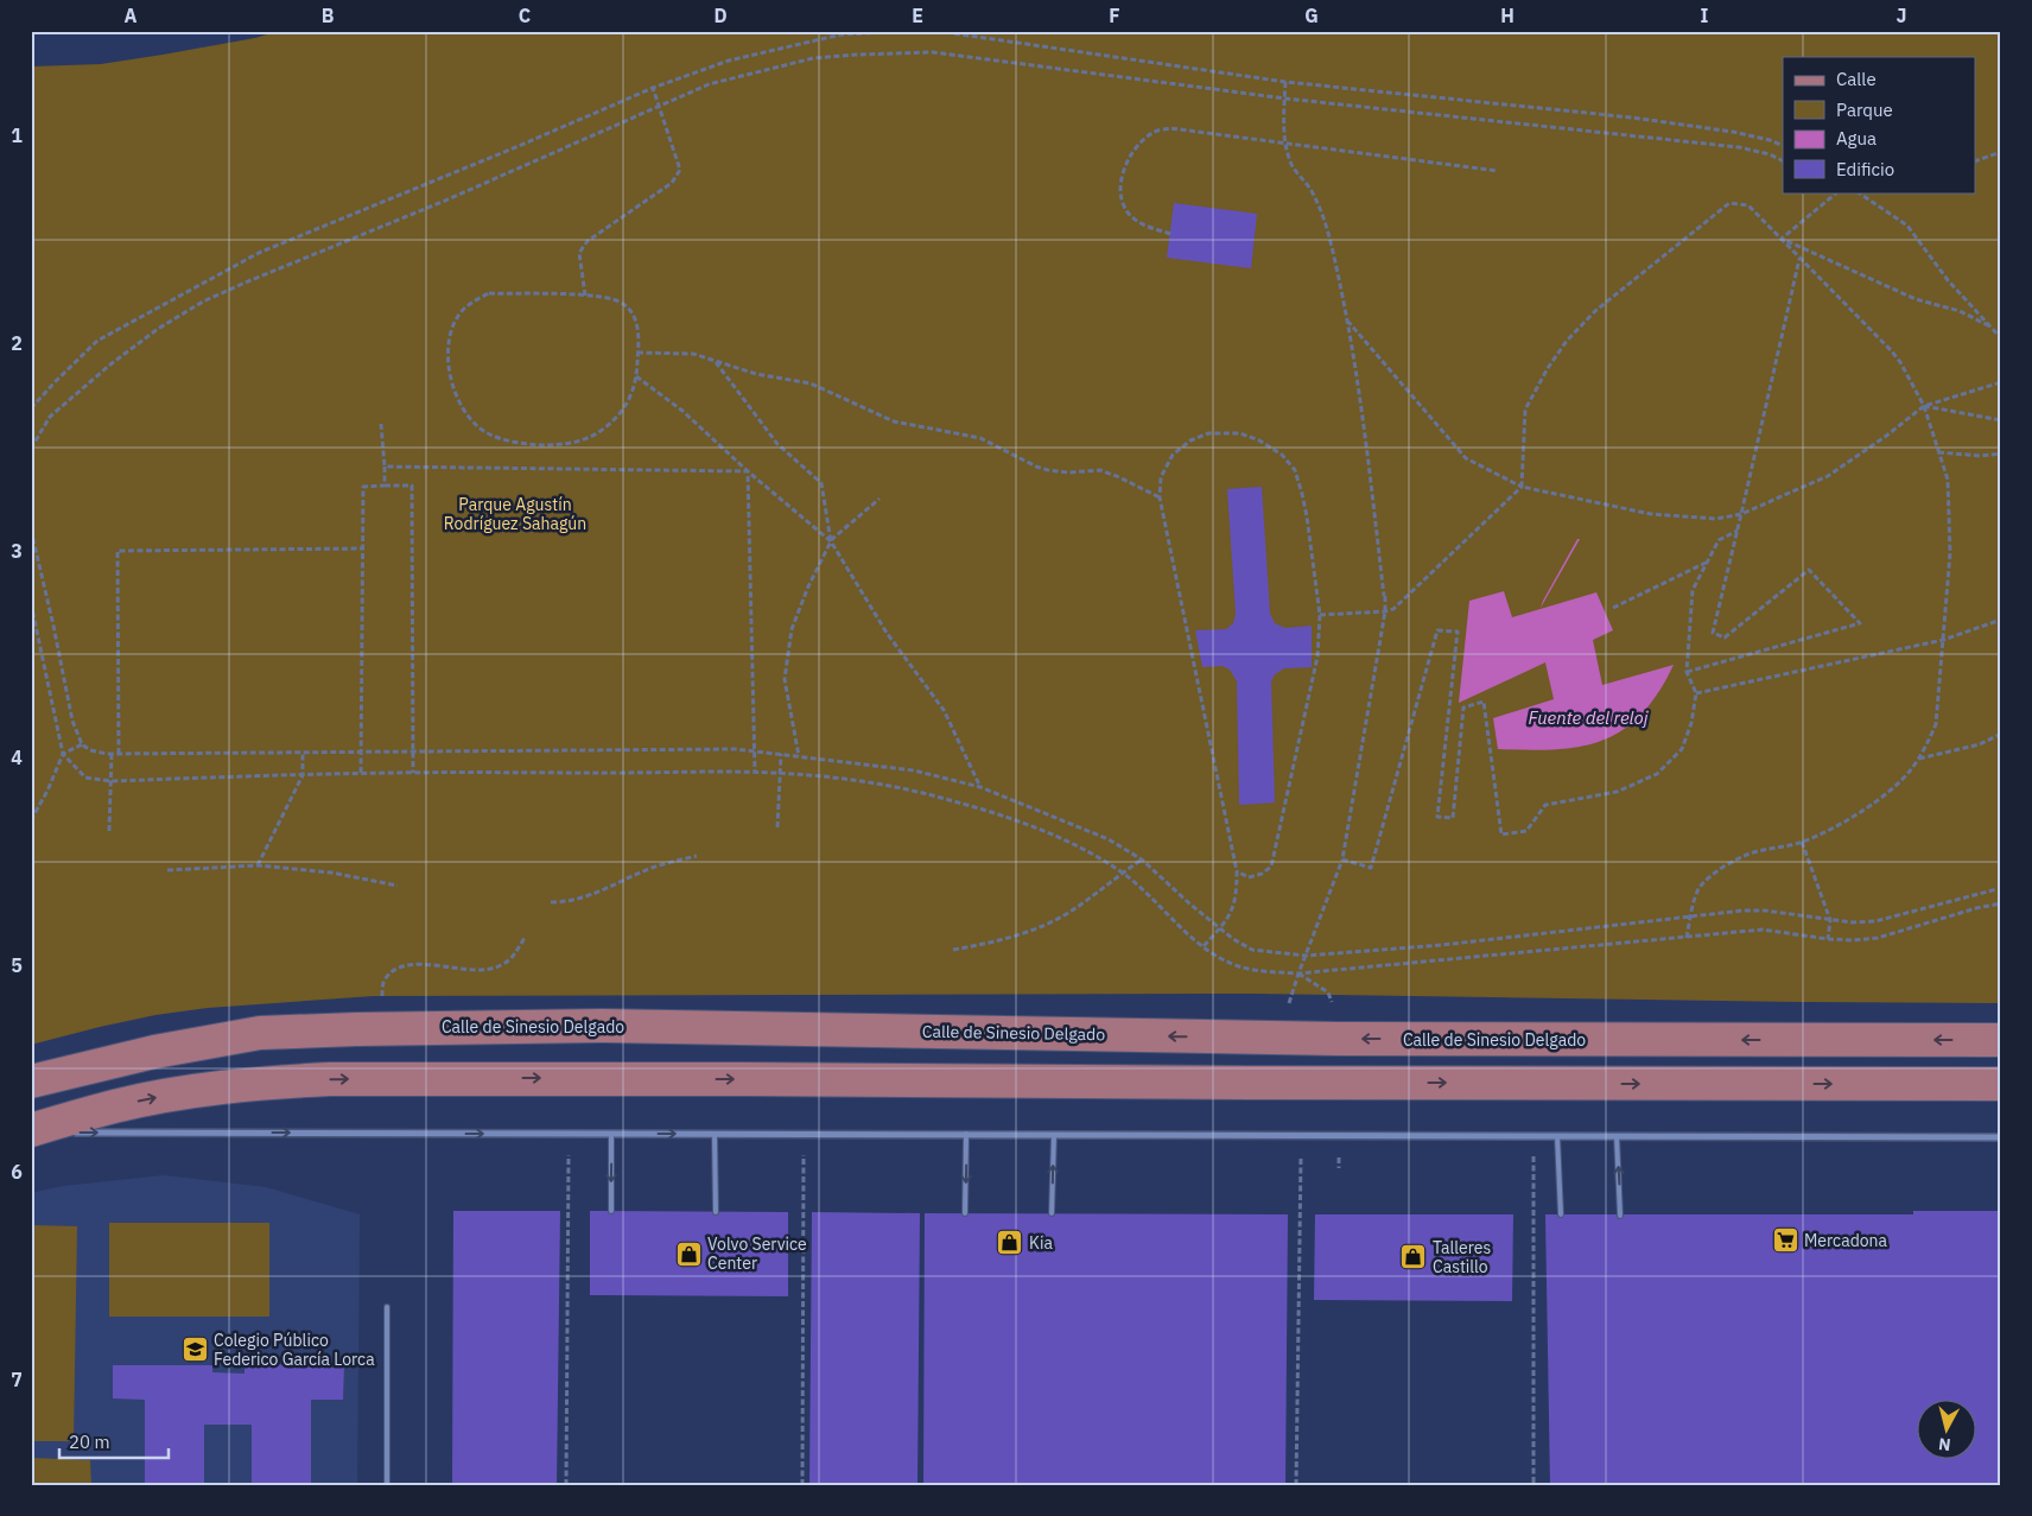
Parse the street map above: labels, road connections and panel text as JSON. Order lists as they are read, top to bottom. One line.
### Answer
{"streets":{"main road":["Calle de Sinesio Delgado"]},"water":["Fuente del reloj"],"parks":["Parque Agustín Rodríguez Sahagún"],"places":{"supermarket":["Mercadona"],"shop":["Kia","Volvo Service Center","Talleres Castillo"],"school or university":["Colegio Público Federico García Lorca"]},"legend":["Calle","Parque","Agua","Edificio"],"scale_bar":"20 m","north":"bottom","grid":{"columns":["A","B","C","D","E","F","G","H","I","J"],"rows":["1","2","3","4","5","6","7"]}}
